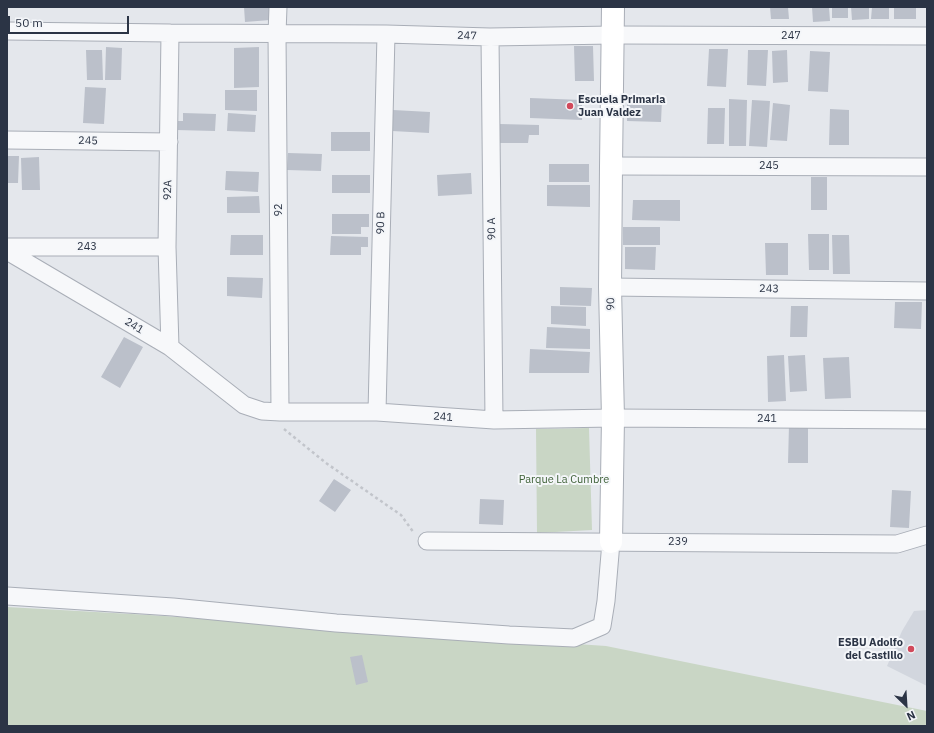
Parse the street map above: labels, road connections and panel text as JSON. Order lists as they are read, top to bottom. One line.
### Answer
{"streets":{"street":["247","245","92A","92","90 B","90 A","243","90","241","239"]},"crossings":[["247","92A"],["247","92"],["247","90 B"],["247","90 A"],["247","90"],["245","92A"],["245","90"],["92A","243"],["92A","241"],["92","241"],["90 B","241"],["90 A","241"],["243","90"],["90","241"],["90","239"]],"parks":["Parque La Cumbre"],"places":["Escuela Primaria Juan Valdez","ESBU Adolfo del Castillo"],"scale_bar":"50 m","north":"bottom right"}
